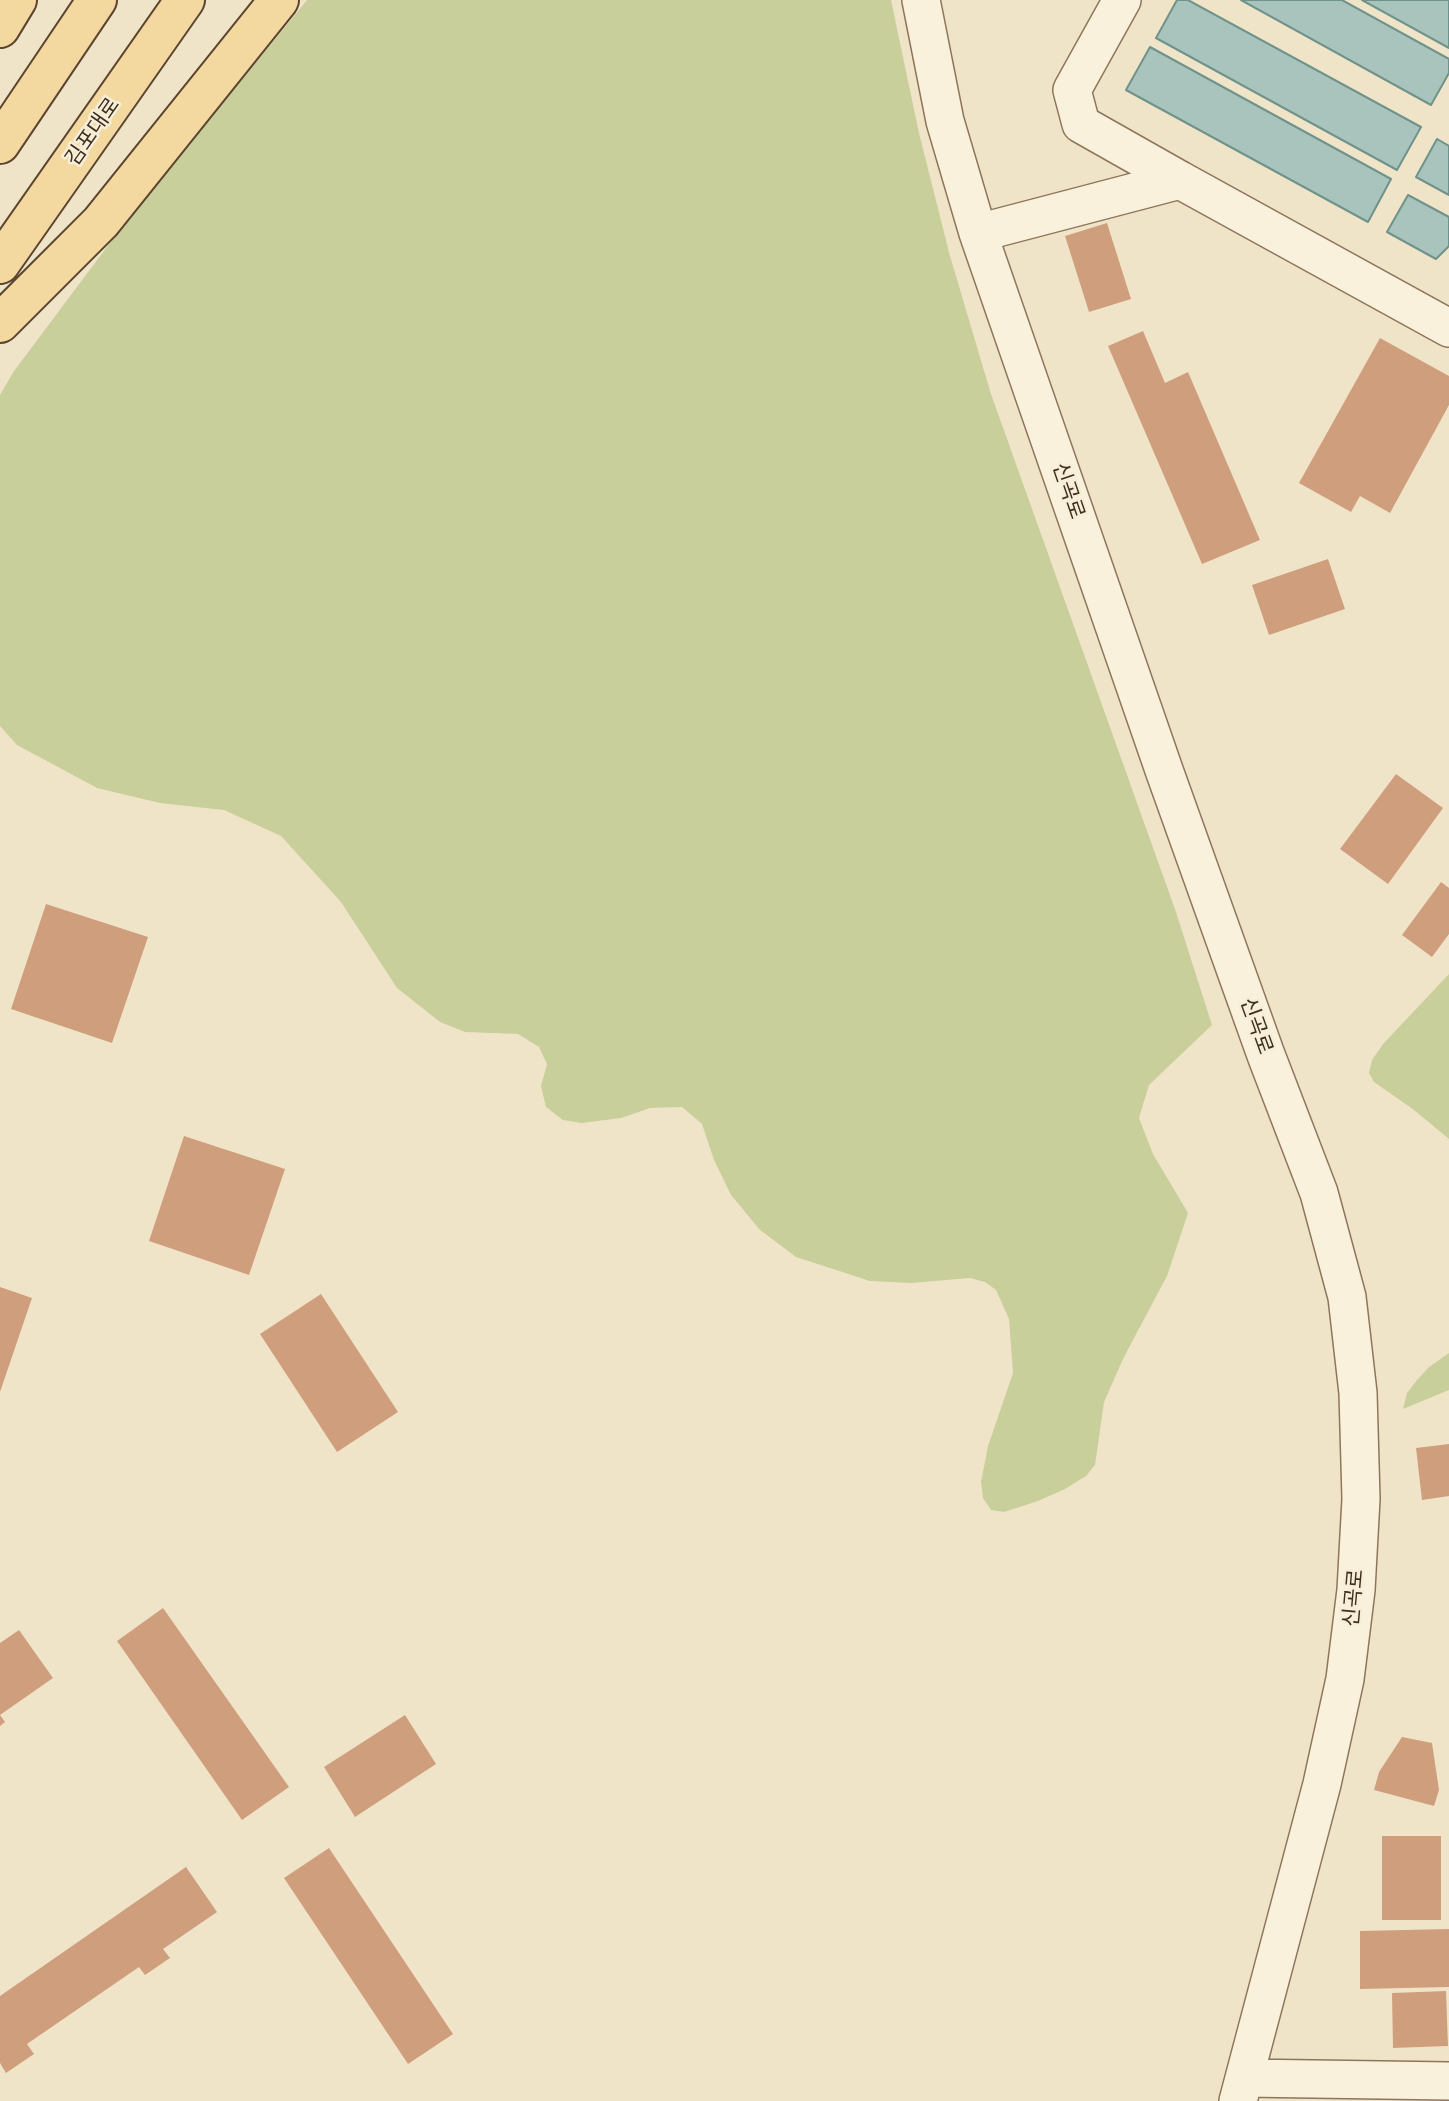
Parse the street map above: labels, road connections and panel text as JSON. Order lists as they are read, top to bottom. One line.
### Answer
{"streets":{"main road":["김포대로"],"street":["신곡로"]}}
